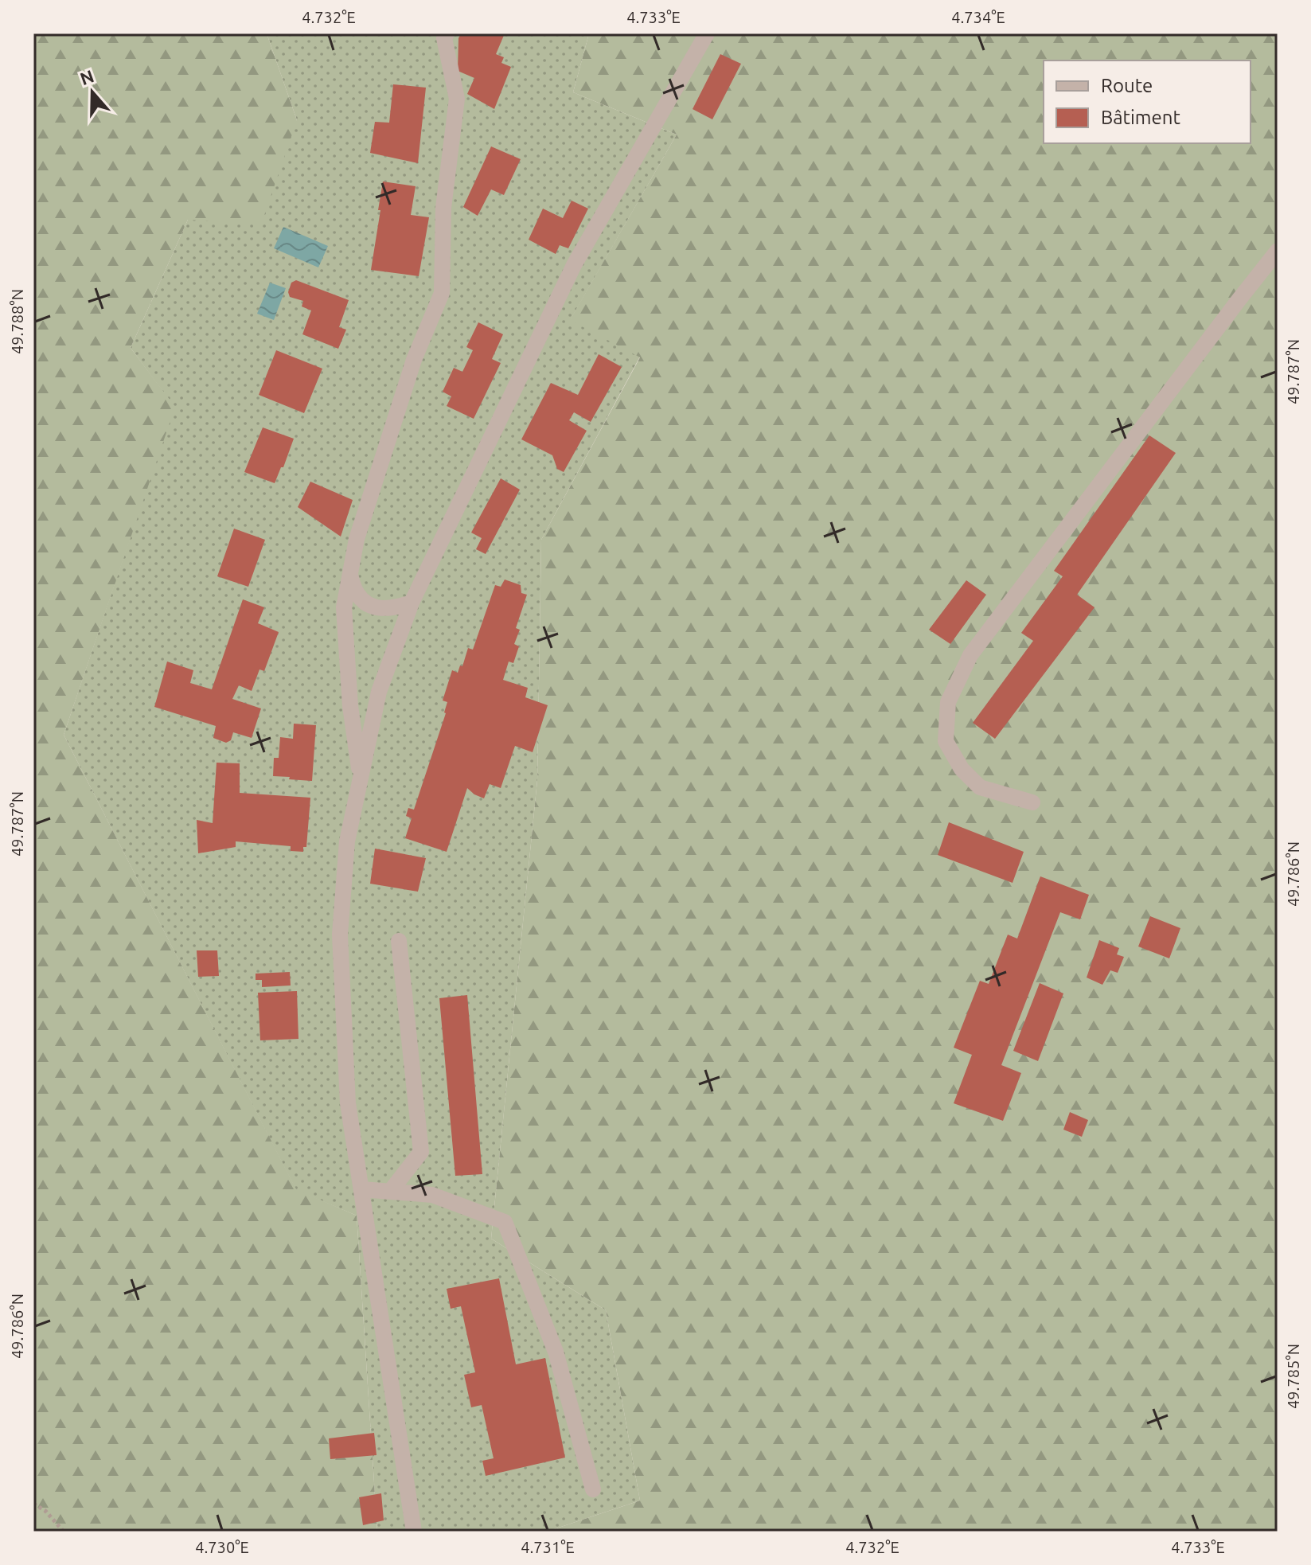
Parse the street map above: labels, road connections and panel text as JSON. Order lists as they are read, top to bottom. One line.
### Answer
{"legend":["Route","Bâtiment"],"north":"top","coordinates":["4.732°E","4.733°E","4.734°E","49.788°N","49.787°N","49.786°N","49.785°N","4.730°E","4.731°E"]}
